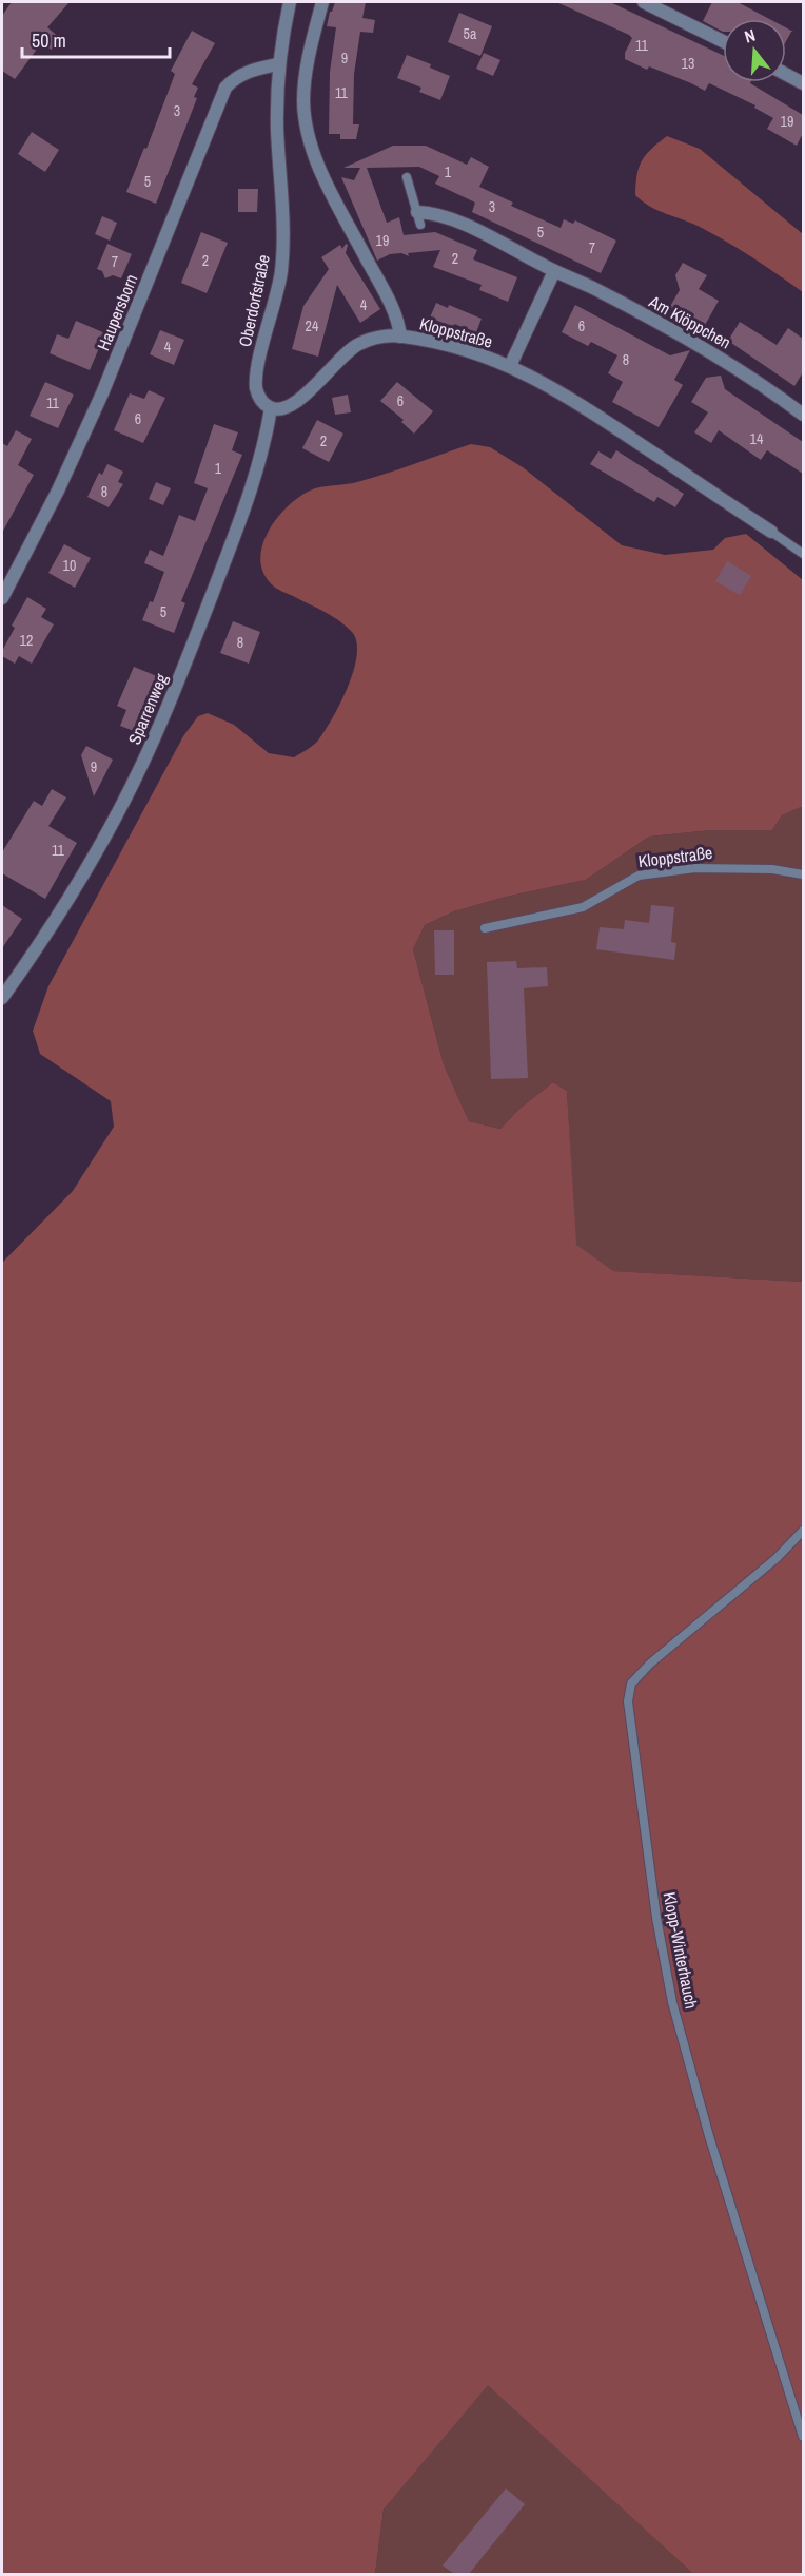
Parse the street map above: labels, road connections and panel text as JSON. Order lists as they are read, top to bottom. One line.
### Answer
{"streets":{"street":["Oberdorfstraße","Haupersborn","Am Klöppchen","Kloppstraße","Sparrenweg"],"lane":["Klopp-Winterhauch"]},"crossings":[["Oberdorfstraße","Haupersborn"],["Oberdorfstraße","Sparrenweg"]],"house_numbers":["5a","11","9","13","11","3","19","1","5","3","5","19","7","2","2","7","4","24","6","4","8","6","11","6","14","2","1","8","10","5","12","8","9","11"],"scale_bar":"50 m","north":"top"}
